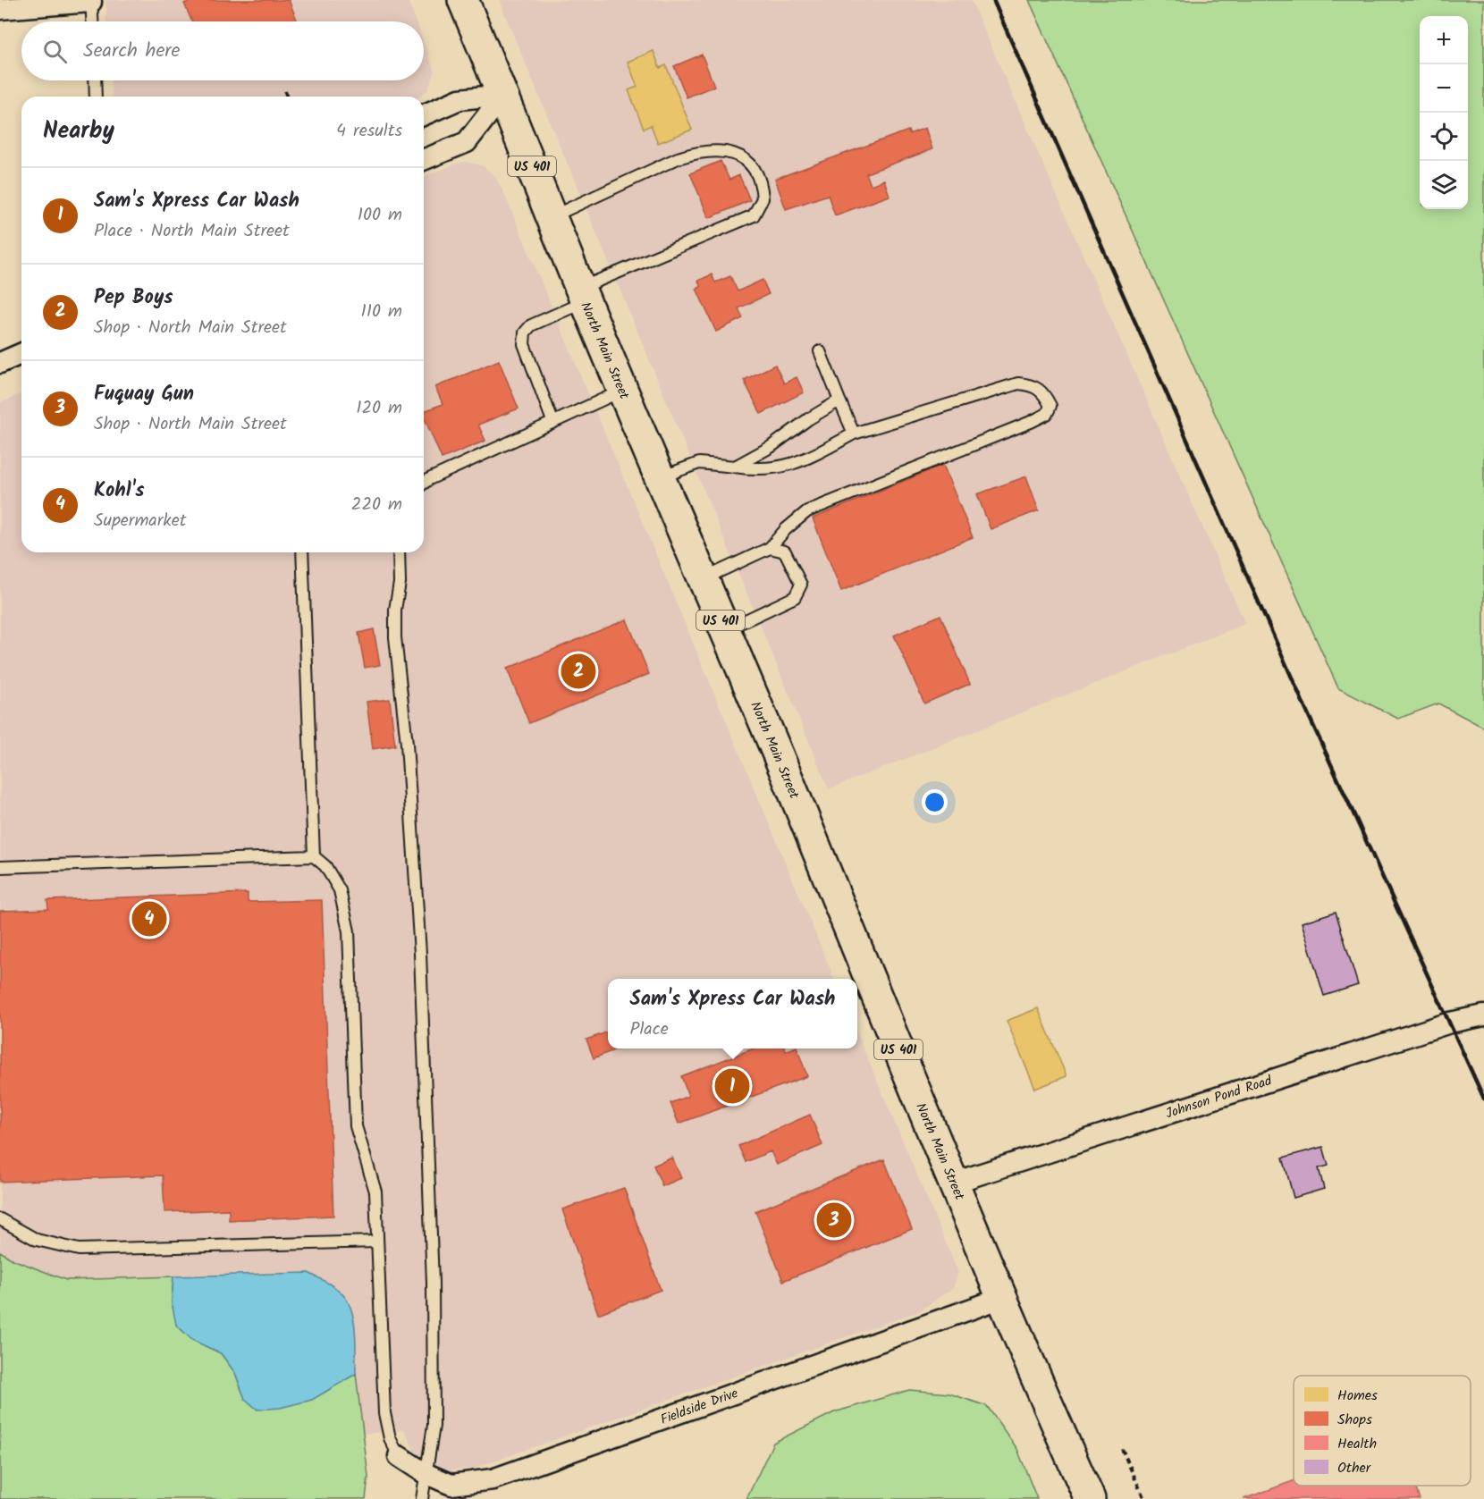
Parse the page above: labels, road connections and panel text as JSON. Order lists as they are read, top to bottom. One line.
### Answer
{"streets":{"highway":["US 401","North Main Street"],"street":["Johnson Pond Road","Fieldside Drive"]},"crossings":[["North Main Street","Johnson Pond Road"],["North Main Street","Fieldside Drive"]],"legend":["Homes","Shops","Health","Other"],"page":{"map_buttons":["+","−"],"search":"Search here","heading":["Nearby","4 results"],"list":[{"mark":"1","name":"Sam's Xpress Car Wash","note":"Place · North Main Street","value":"100 m"},{"mark":"2","name":"Pep Boys","note":"Shop · North Main Street","value":"110 m"},{"mark":"3","name":"Fuquay Gun","note":"Shop · North Main Street","value":"120 m"},{"mark":"4","name":"Kohl's","note":"Supermarket","value":"220 m"}],"pins":["2","4","1","3"],"popup":["Sam's Xpress Car Wash","Place"]}}
